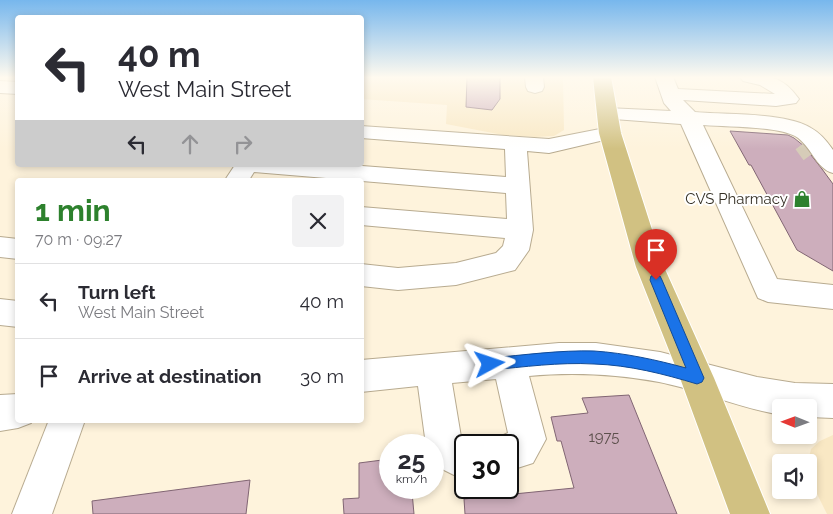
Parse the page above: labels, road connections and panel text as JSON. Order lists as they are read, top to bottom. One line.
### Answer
{"places":{"shop":["CVS Pharmacy"]},"house_numbers":["1975"],"north":"left","page":{"turn":["40 m","West Main Street"],"heading":["1 min","70 m · 09:27"],"list":[{"name":"Turn left","note":"West Main Street","value":"40 m"},{"name":"Arrive at destination","value":"30 m"}],"speed":"25 km/h","limit":"30"}}
